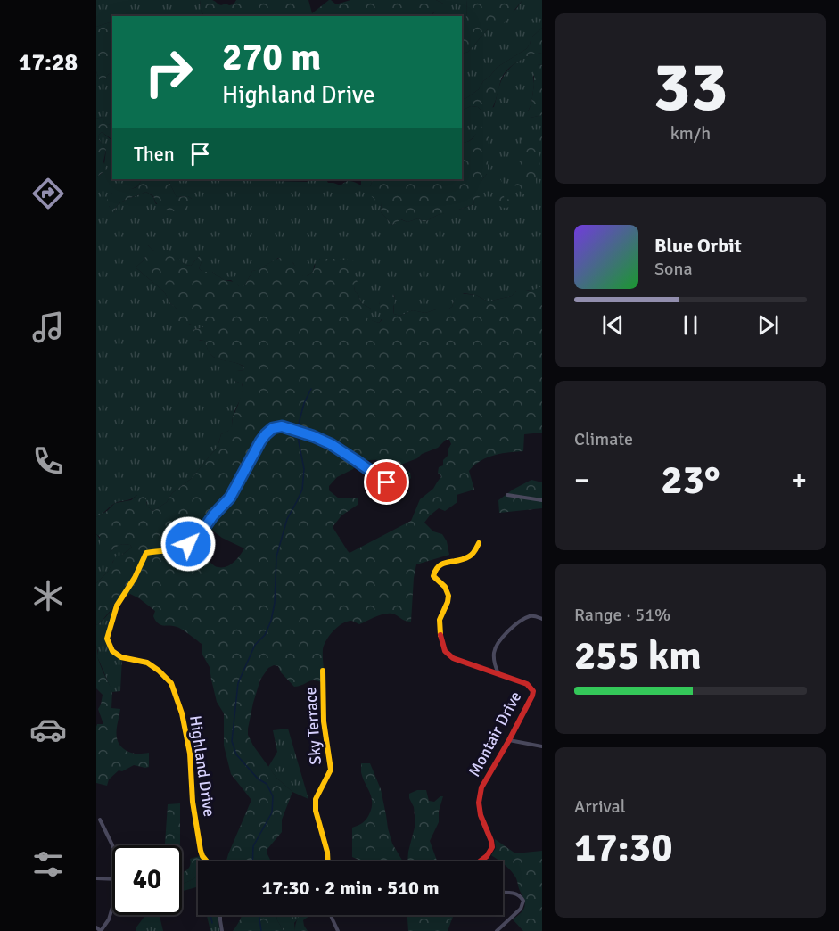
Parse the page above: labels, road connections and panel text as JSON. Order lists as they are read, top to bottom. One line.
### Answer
{"streets":{"street":["Sky Terrace","Montair Drive","Highland Drive"]},"page":{"tabs":"17:28","tile":[["33","km/h"],"Climate",["Range · 51%","255 km"],["Arrival","17:30"]],"turn":["270 m","Highland Drive"],"then":"Then","song":["Blue Orbit","Sona"],"heat":["−","23°","+"],"limit":"40","trip":"17:30 · 2 min · 510 m"}}
